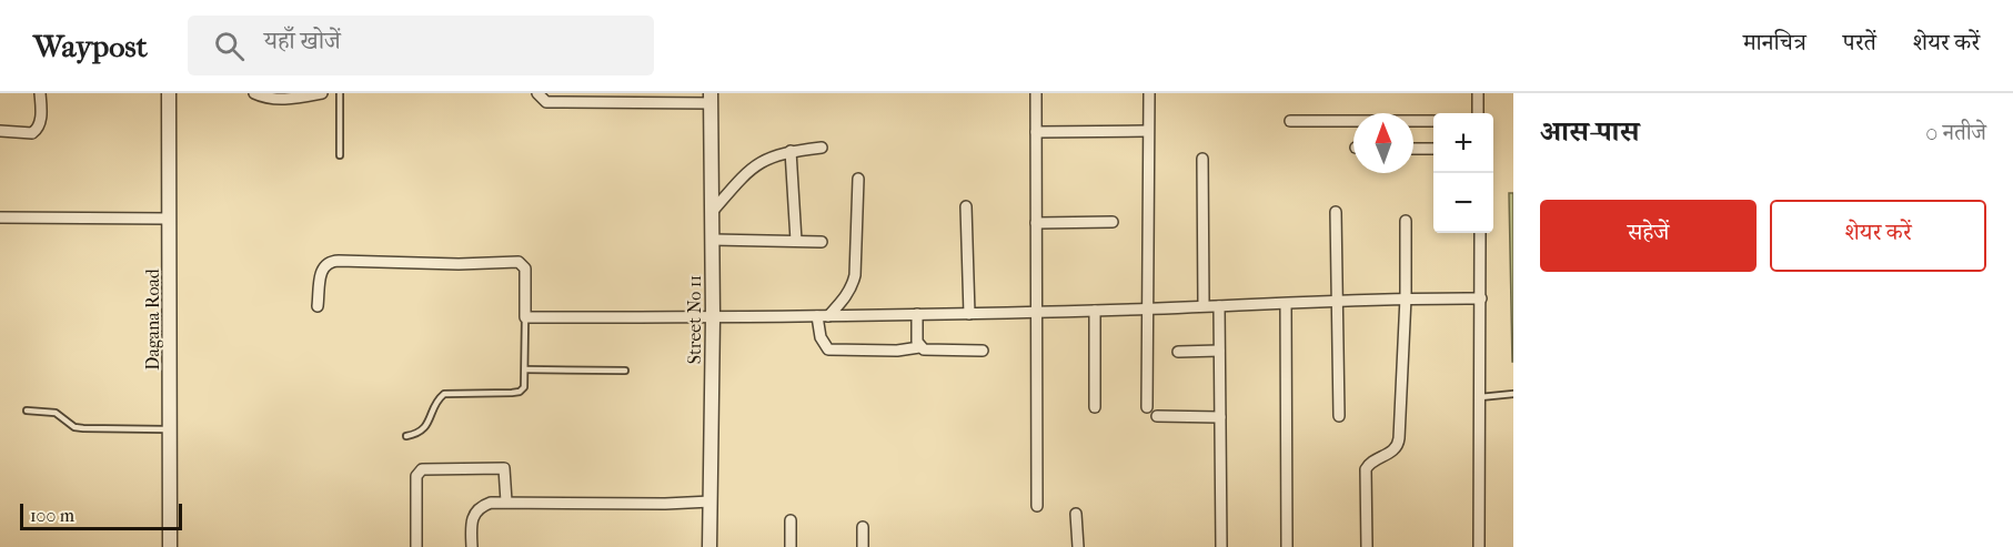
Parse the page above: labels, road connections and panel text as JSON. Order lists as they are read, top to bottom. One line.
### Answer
{"streets":{"street":["Dagana Road","Street No 11"]},"scale_bar":"100 m","north":"top","page":{"header":"Waypost","search":"यहाँ खोजें","nav":["मानचित्र","परतें","शेयर करें"],"heading":["आस-पास","0 नतीजे"],"map_buttons":["+","−"],"buttons":["सहेजें","शेयर करें"],"scale":"100 m"}}
